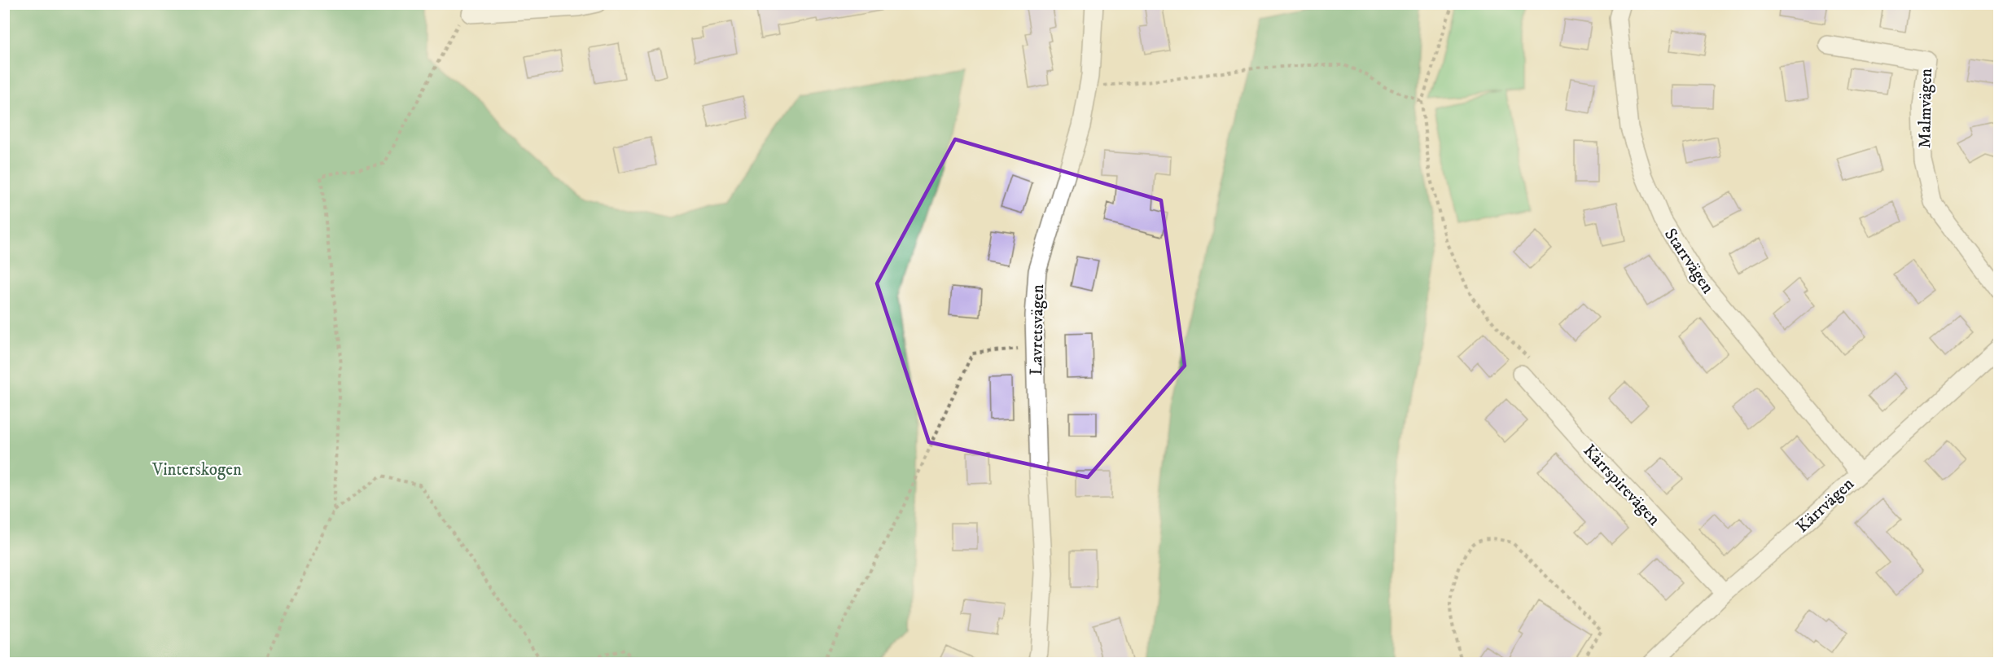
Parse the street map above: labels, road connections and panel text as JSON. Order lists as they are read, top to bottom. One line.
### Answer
{"streets":{"street":["Malmvägen","Starrvägen","Lavretsvägen","Kärrspirevägen","Kärrvägen"]},"crossings":[["Starrvägen","Kärrvägen"],["Kärrspirevägen","Kärrvägen"]],"parks":["Vinterskogen"]}
